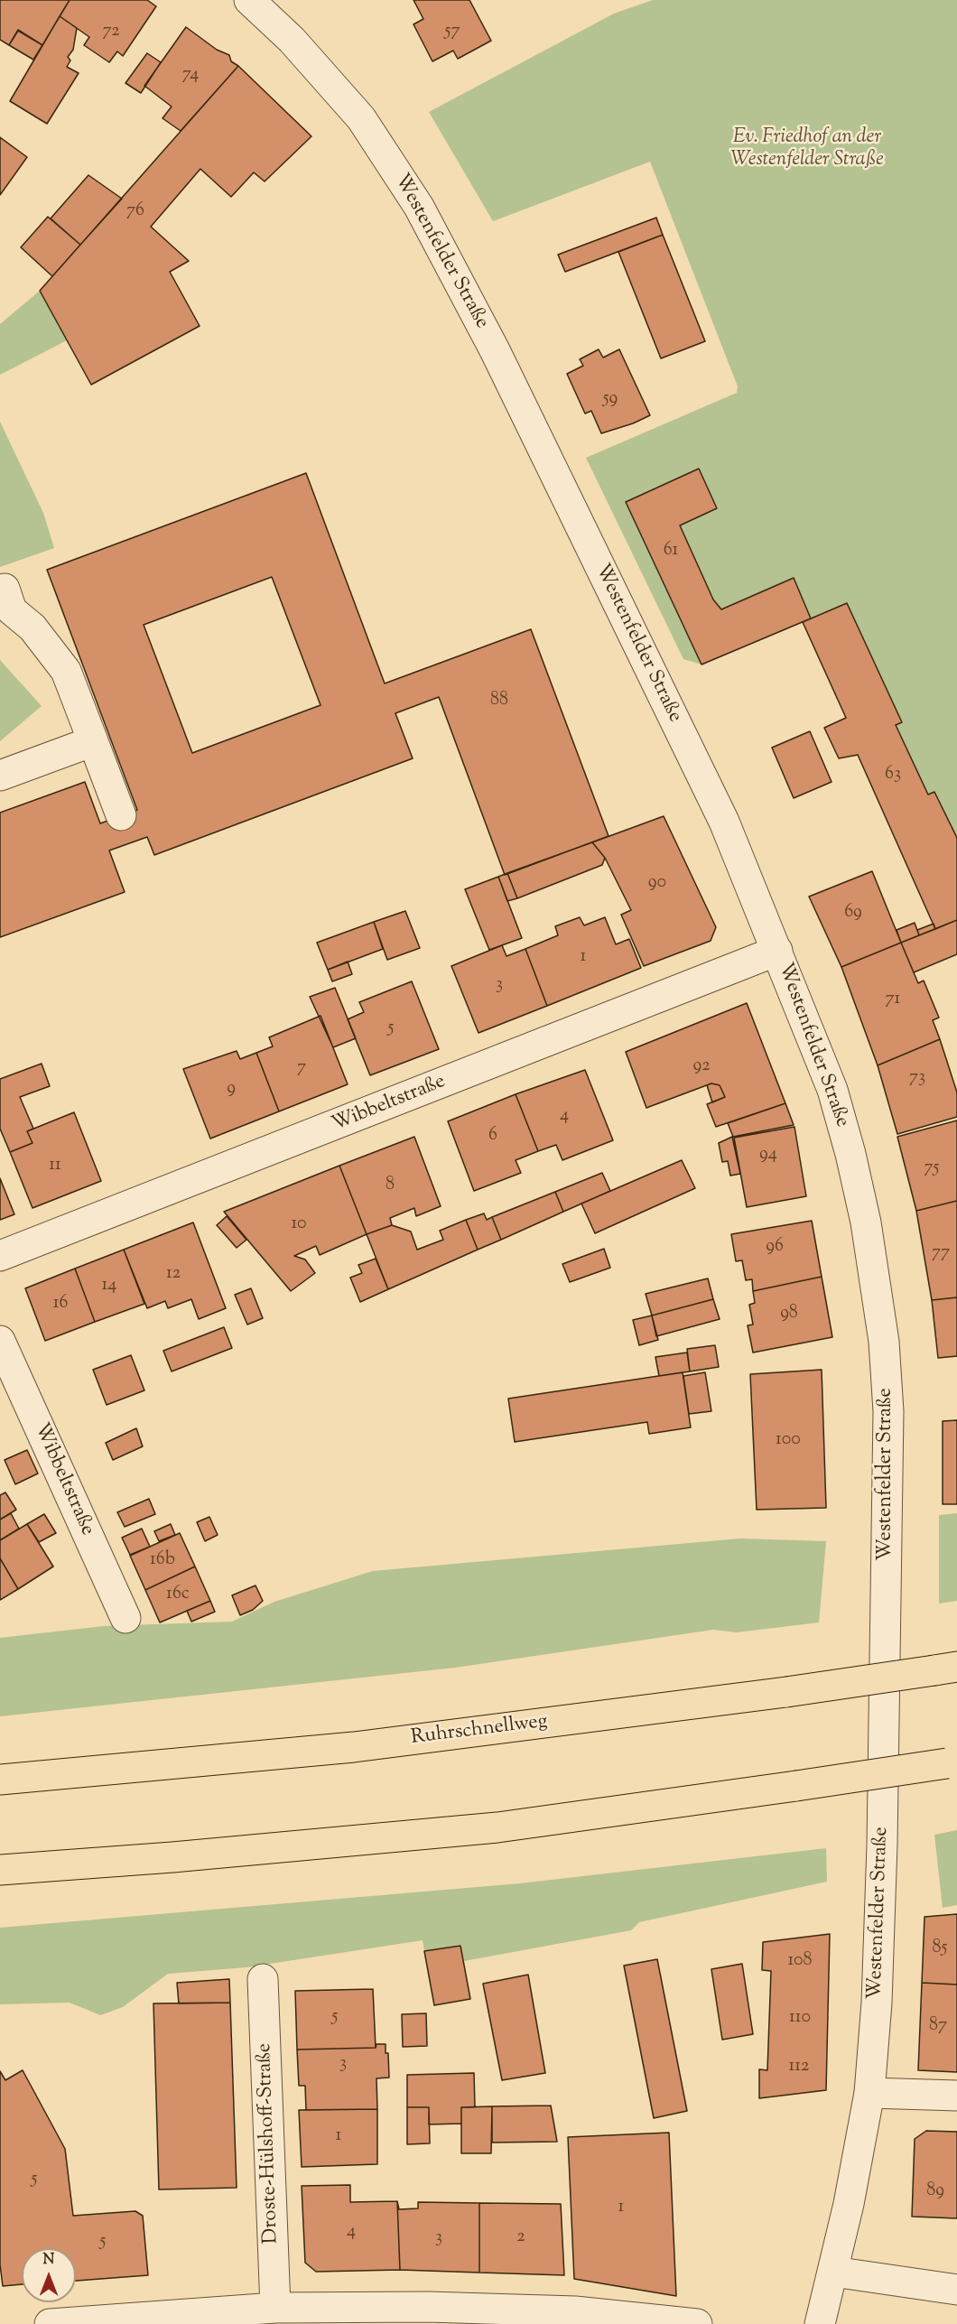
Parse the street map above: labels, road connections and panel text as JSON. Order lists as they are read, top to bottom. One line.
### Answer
{"streets":{"highway":["Ruhrschnellweg"],"street":["Westenfelder Straße","Wibbeltstraße","Droste-Hülshoff-Straße"]},"crossings":[["Westenfelder Straße","Wibbeltstraße"]],"parks":["Ev. Friedhof an der Westenfelder Straße"],"house_numbers":["72","57","74","76","59","61","88","63","90","69","1","3","71","5","92","7","73","9","4","6","94","11","75","8","10","96","77","12","14","16","98","100","16b","16c","85","108","5","110","87","3","112","1","5","89","1","4","2","3","5"],"north":"top"}
